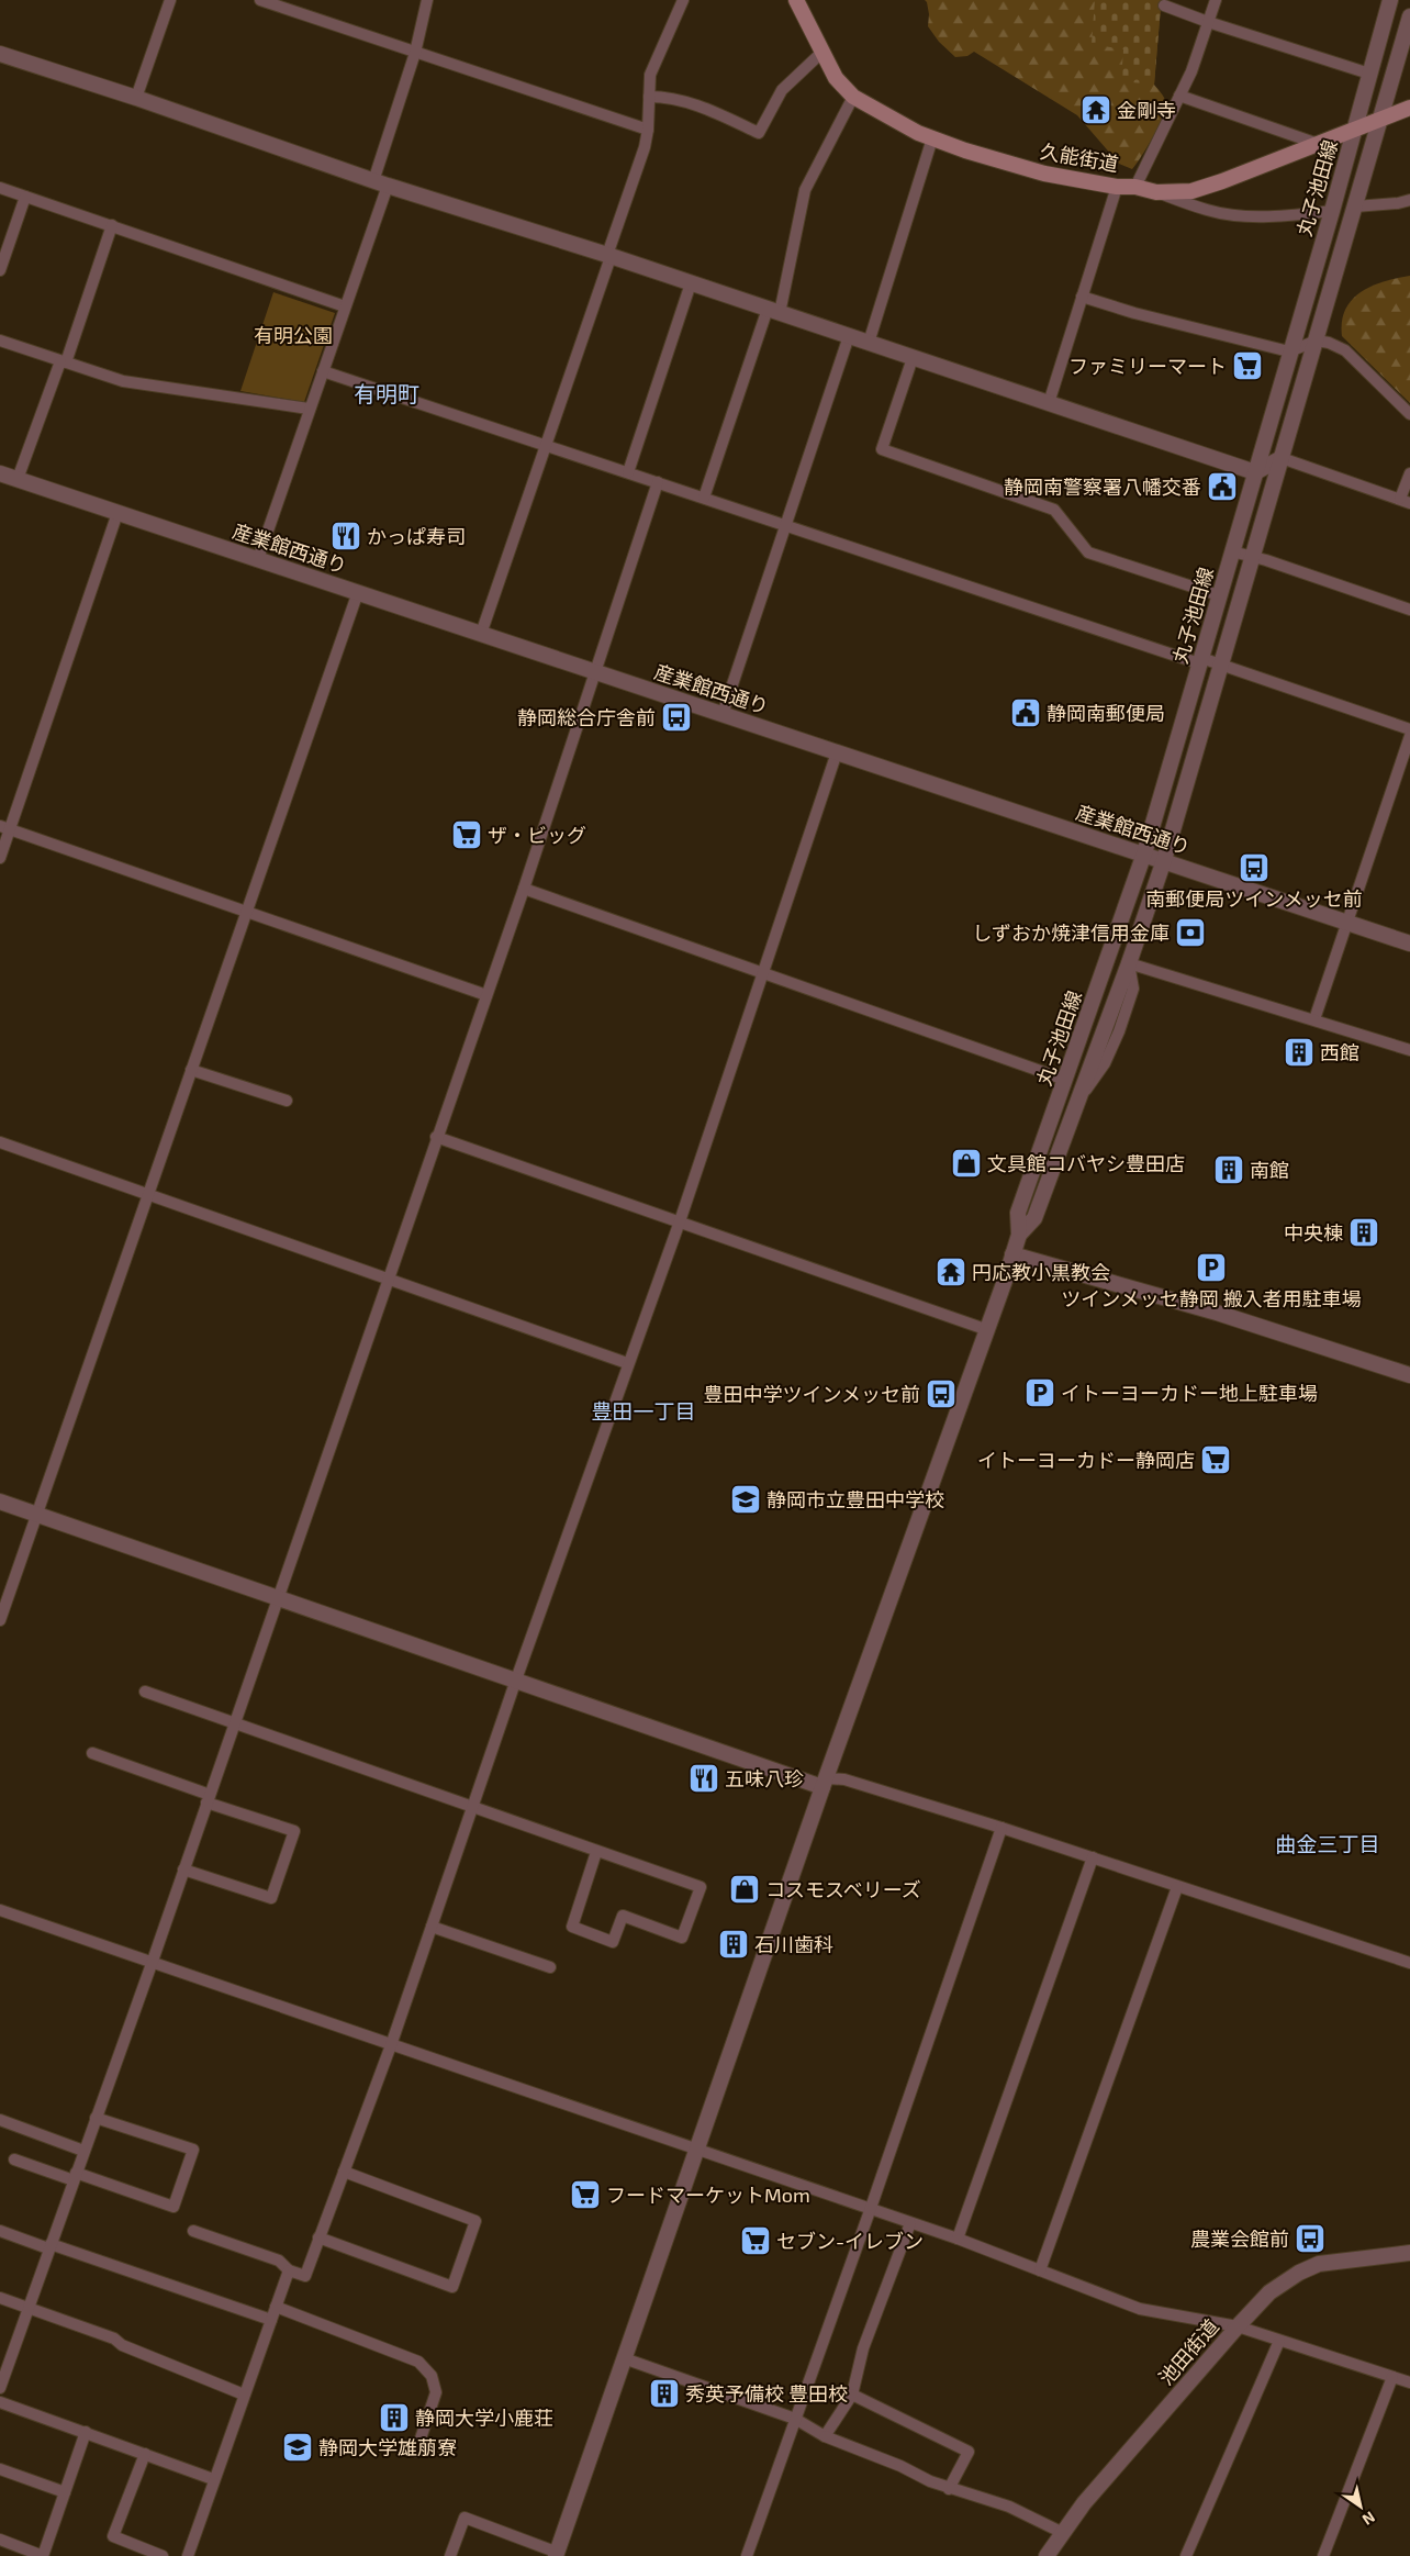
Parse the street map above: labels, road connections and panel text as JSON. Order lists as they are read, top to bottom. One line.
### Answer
{"streets":{"main road":["久能街道"],"street":["丸子池田線","産業館西通り","池田街道"]},"crossings":[["久能街道","丸子池田線"],["丸子池田線","産業館西通り"]],"districts":["有明町","豊田一丁目","曲金三丁目"],"parks":["有明公園"],"places":{"temple":["金剛寺","円応教小黒教会"],"supermarket":["ファミリーマート","ザ・ビッグ","イトーヨーカドー静岡店","フードマーケットMom","セブン-イレブン"],"public building":["静岡南警察署八幡交番","静岡南郵便局"],"restaurant":["かっぱ寿司","五味八珍"],"bus stop":["静岡総合庁舎前","南郵便局ツインメッセ前","豊田中学ツインメッセ前","農業会館前"],"bank":["しずおか焼津信用金庫"],"building":["西館","南館","中央棟","石川歯科","秀英予備校 豊田校","静岡大学小鹿荘"],"shop":["文具館コバヤシ豊田店","コスモスベリーズ"],"parking":["ツインメッセ静岡 搬入者用駐車場","イトーヨーカドー地上駐車場"],"school or university":["静岡市立豊田中学校","静岡大学雄萠寮"]},"north":"bottom right"}
